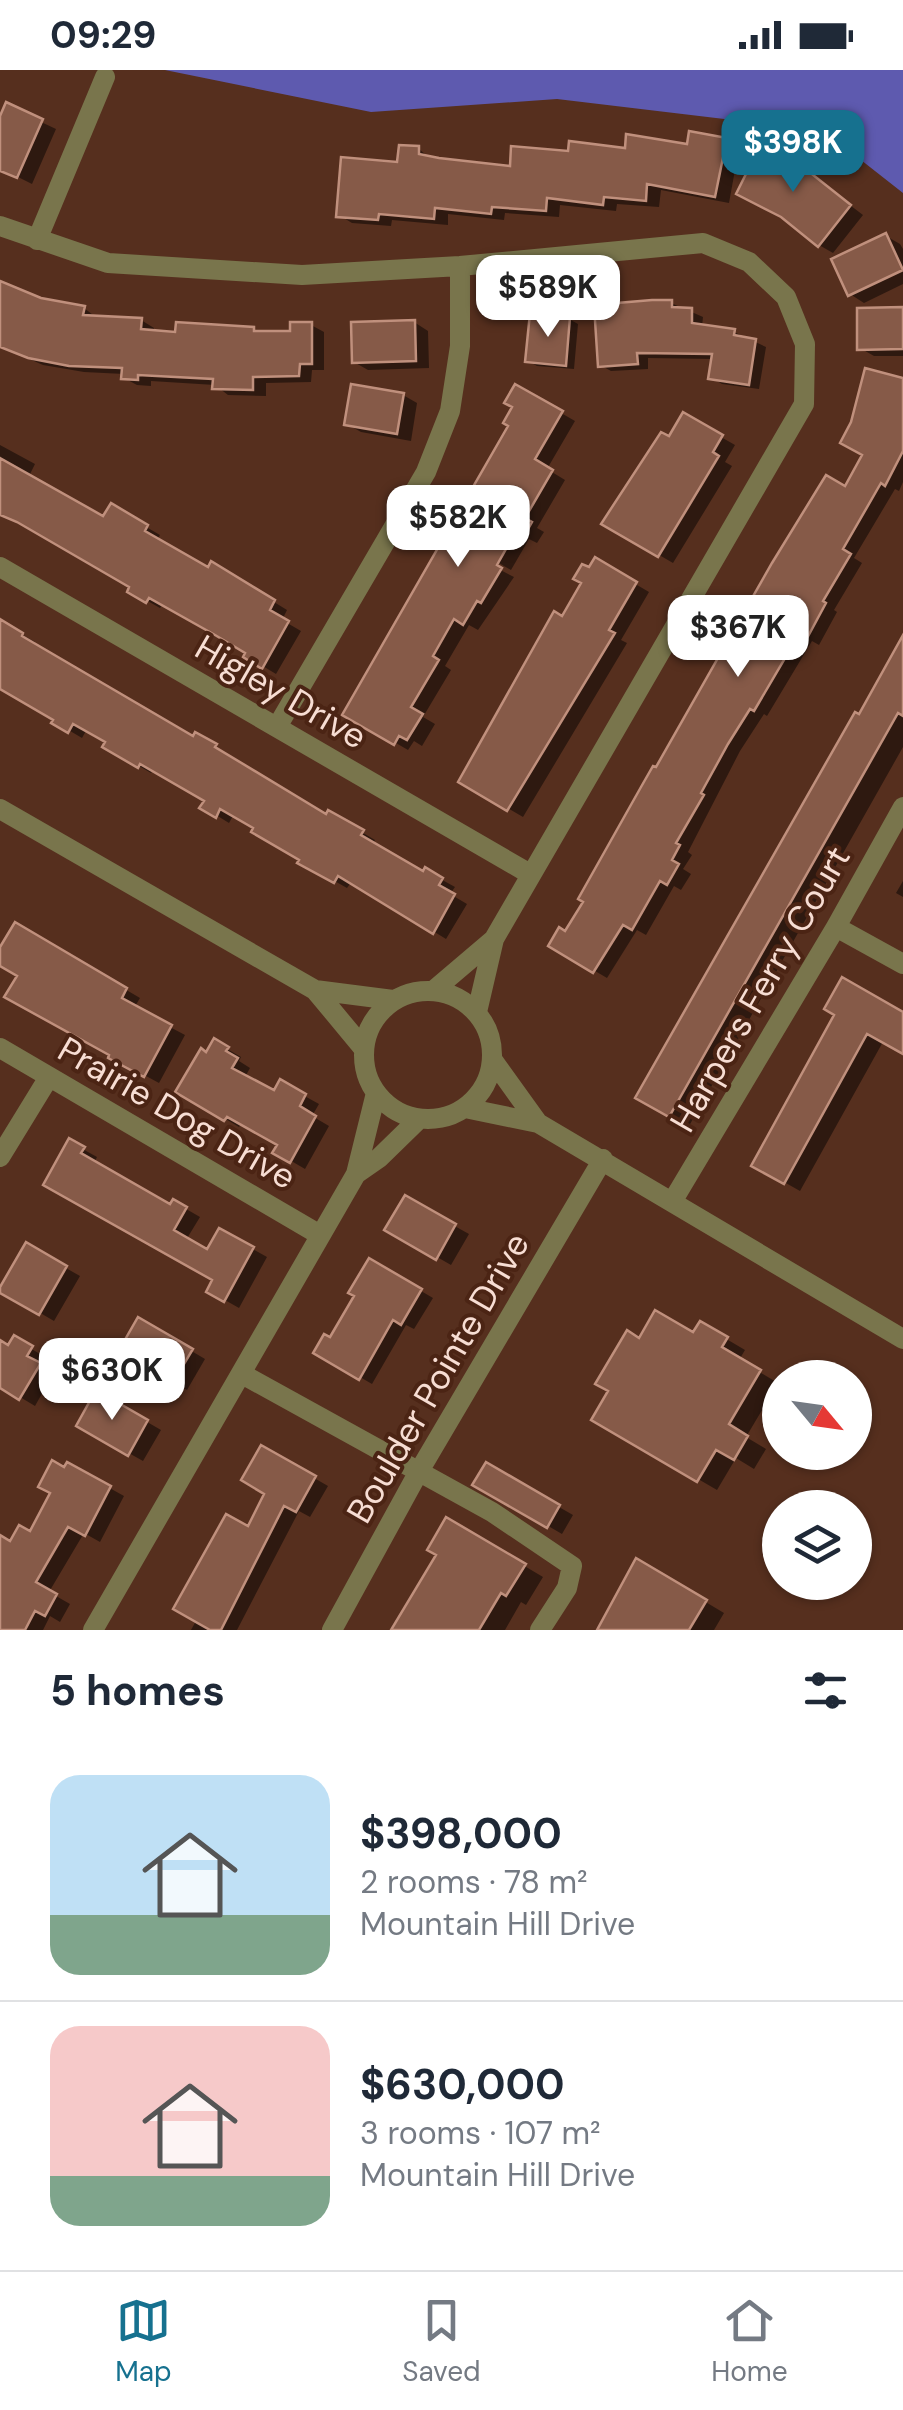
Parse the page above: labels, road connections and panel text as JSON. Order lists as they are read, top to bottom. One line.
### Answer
{"streets":{"street":["Higley Drive","Harpers Ferry Court","Prairie Dog Drive","Boulder Pointe Drive"]},"north":"bottom right","page":{"status":"09:29","price":["$398K","$589K","$582K","$367K","$630K"],"heading":"5 homes","list":[{"name":"$398,000","note":"2 rooms · 78 m² · Mountain Hill Drive"},{"name":"$630,000","note":"3 rooms · 107 m² · Mountain Hill Drive"}],"tabs":["Map","Saved","Home"]}}
